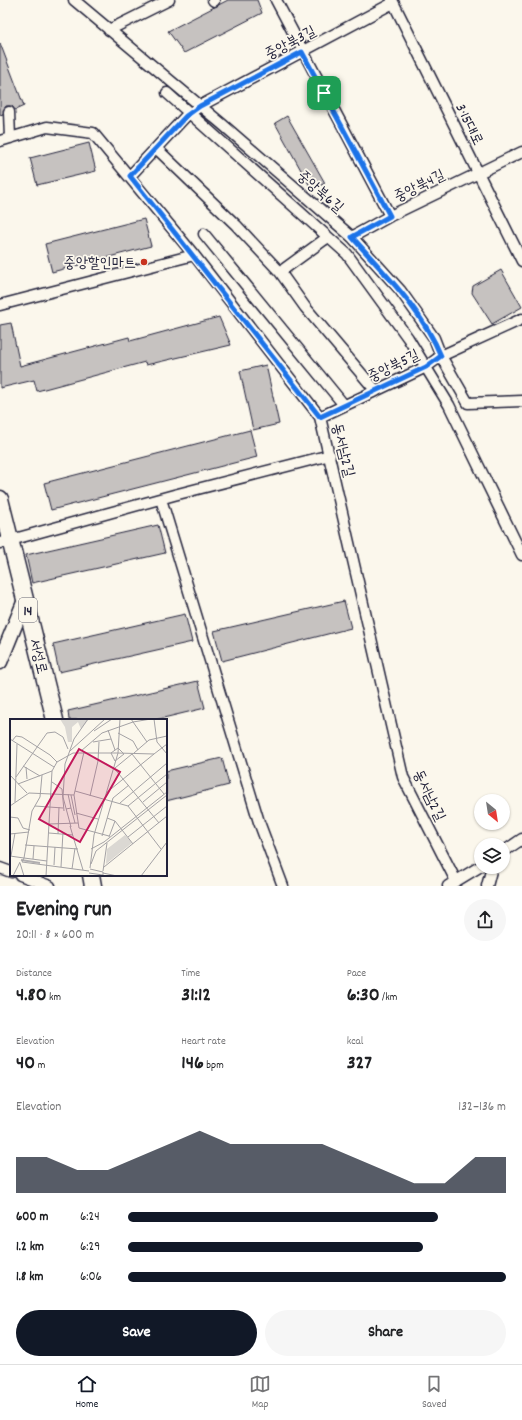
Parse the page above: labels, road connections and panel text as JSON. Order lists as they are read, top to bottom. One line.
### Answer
{"streets":{"main road":["14","서성로"],"street":["중앙북3길","3·15대로","중앙북4길","중앙북6길","중앙북5길","동서남2길"]},"crossings":[["중앙북3길","3·15대로"],["중앙북3길","중앙북6길"],["중앙북3길","동서남2길"],["3·15대로","중앙북4길"],["중앙북4길","중앙북6길"],["중앙북6길","중앙북5길"],["중앙북5길","동서남2길"]],"places":["중앙할인마트"],"north":"bottom right","page":{"heading":["Evening run","20:11 · 8 × 600 m"],"stats":[["Distance","4.80 km"],["Time","31:12"],["Pace","6:30 /km"],["Elevation","40 m"],["Heart rate","146 bpm"],["kcal","327"]],"chart":["Elevation","132–136 m"],"list":[{"name":"600 m","note":"6:24"},{"name":"1.2 km","note":"6:29"},{"name":"1.8 km","note":"6:06"}],"buttons":["Save","Share"],"tabs":["Home","Map","Saved"]}}
